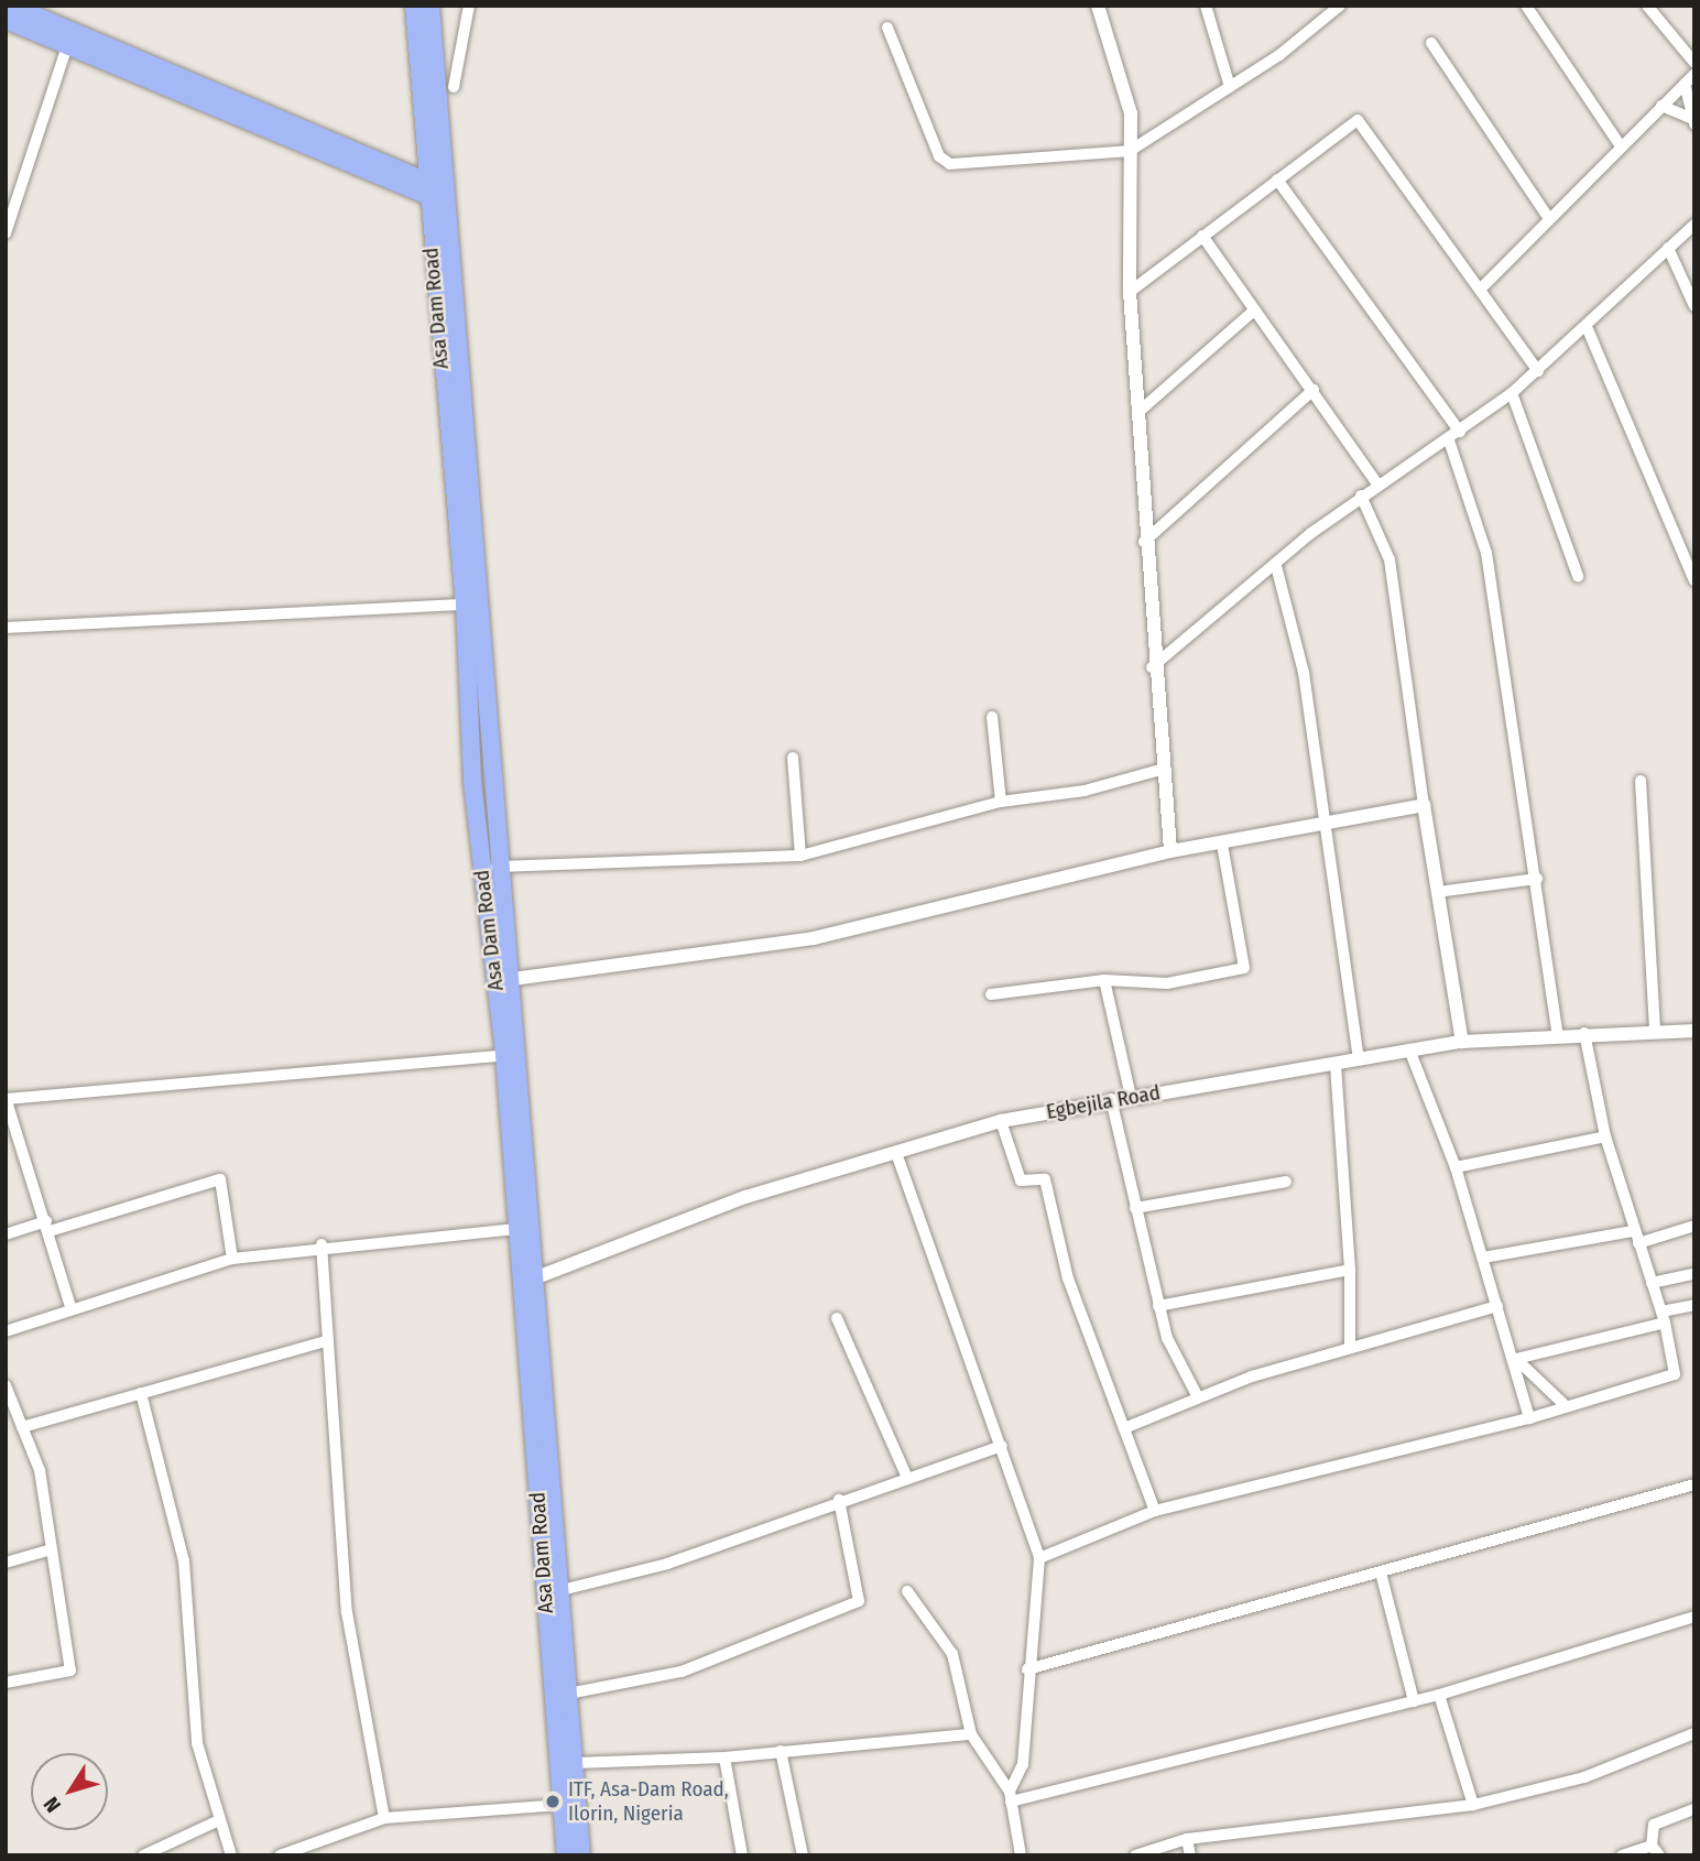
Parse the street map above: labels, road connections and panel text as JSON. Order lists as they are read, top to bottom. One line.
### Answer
{"streets":{"main road":["Asa Dam Road"],"street":["Egbejila Road"]},"crossings":[["Asa Dam Road","Egbejila Road"]],"places":["ITF, Asa-Dam Road, Ilorin, Nigeria"],"north":"bottom left"}
